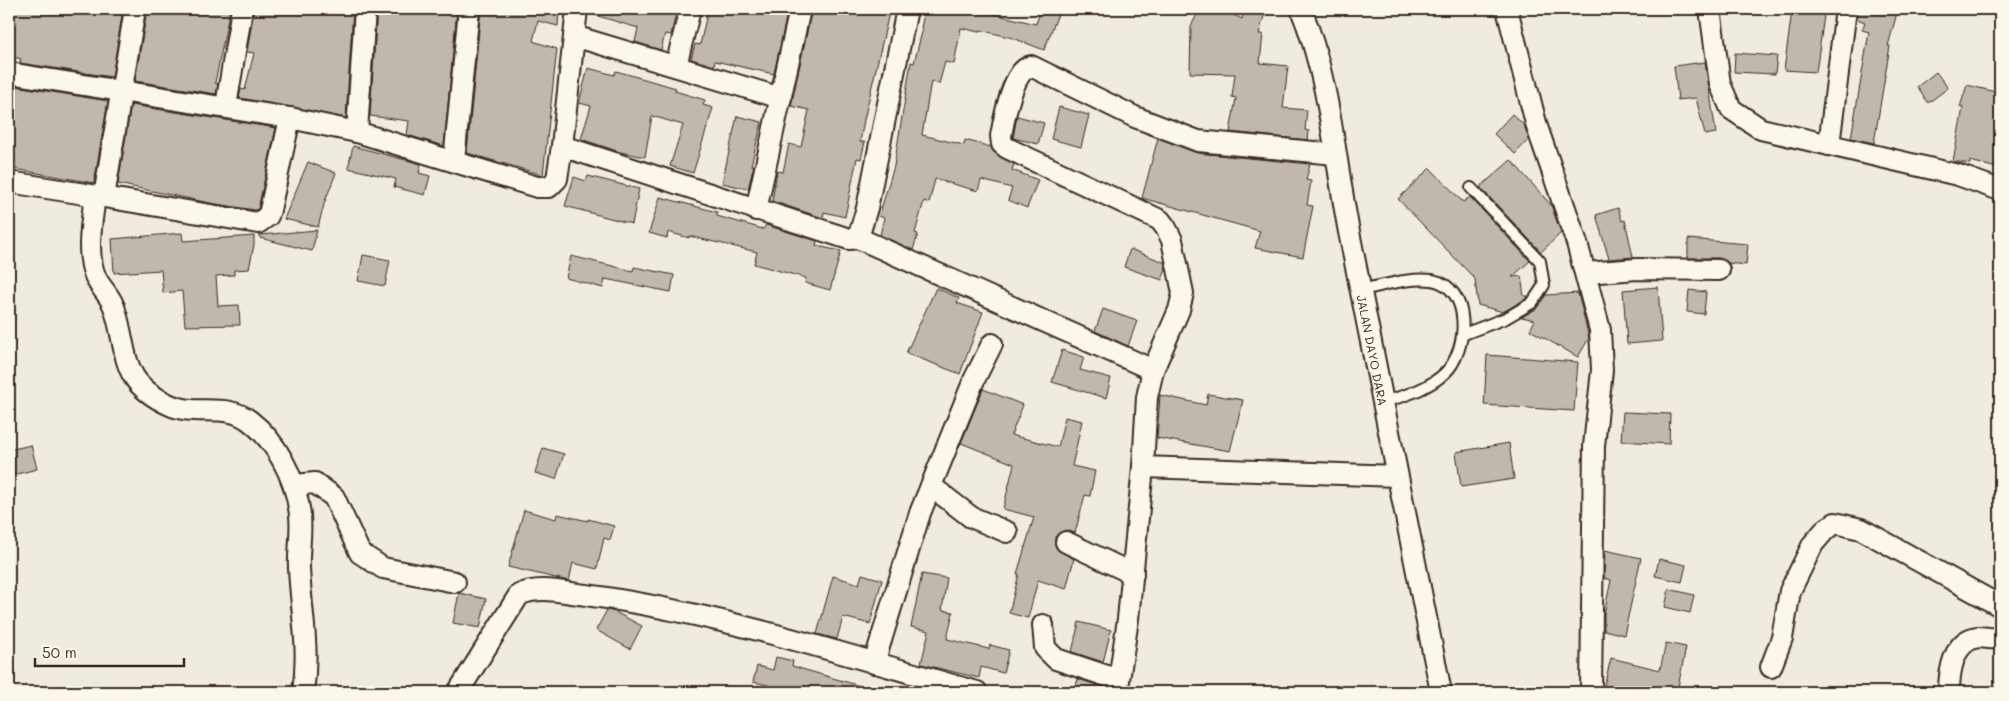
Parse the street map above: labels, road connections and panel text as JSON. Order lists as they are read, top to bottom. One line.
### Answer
{"streets":{"street":["JALAN DAYO DARA"]},"scale_bar":"50 m"}
